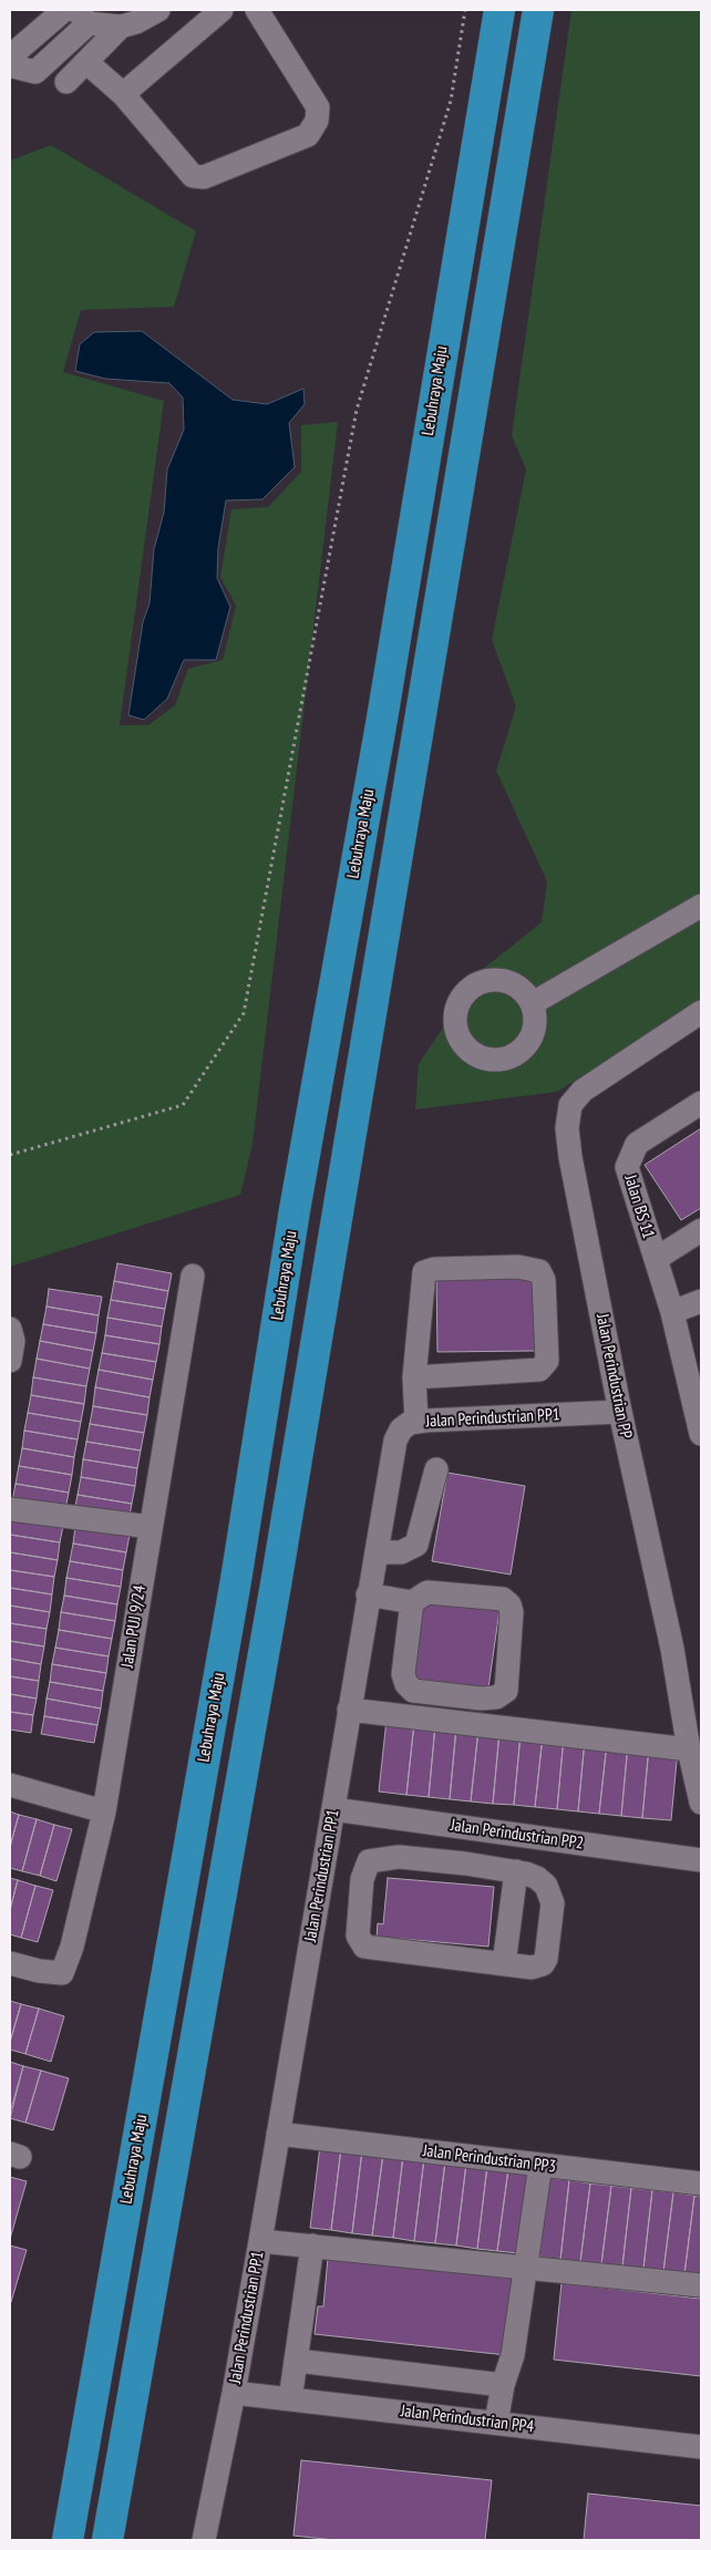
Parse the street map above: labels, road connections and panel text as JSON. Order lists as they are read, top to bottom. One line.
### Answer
{"streets":{"highway":["Lebuhraya Maju"],"street":["Jalan BS 11","Jalan Perindustrian PP","Jalan Perindustrian PP1","Jalan PUJ 9/24","Jalan Perindustrian PP2","Jalan Perindustrian PP3","Jalan Perindustrian PP4"]},"crossings":[["Jalan Perindustrian PP","Jalan Perindustrian PP1"],["Jalan Perindustrian PP1","Jalan Perindustrian PP2"],["Jalan Perindustrian PP1","Jalan Perindustrian PP3"],["Jalan Perindustrian PP1","Jalan Perindustrian PP4"]]}
